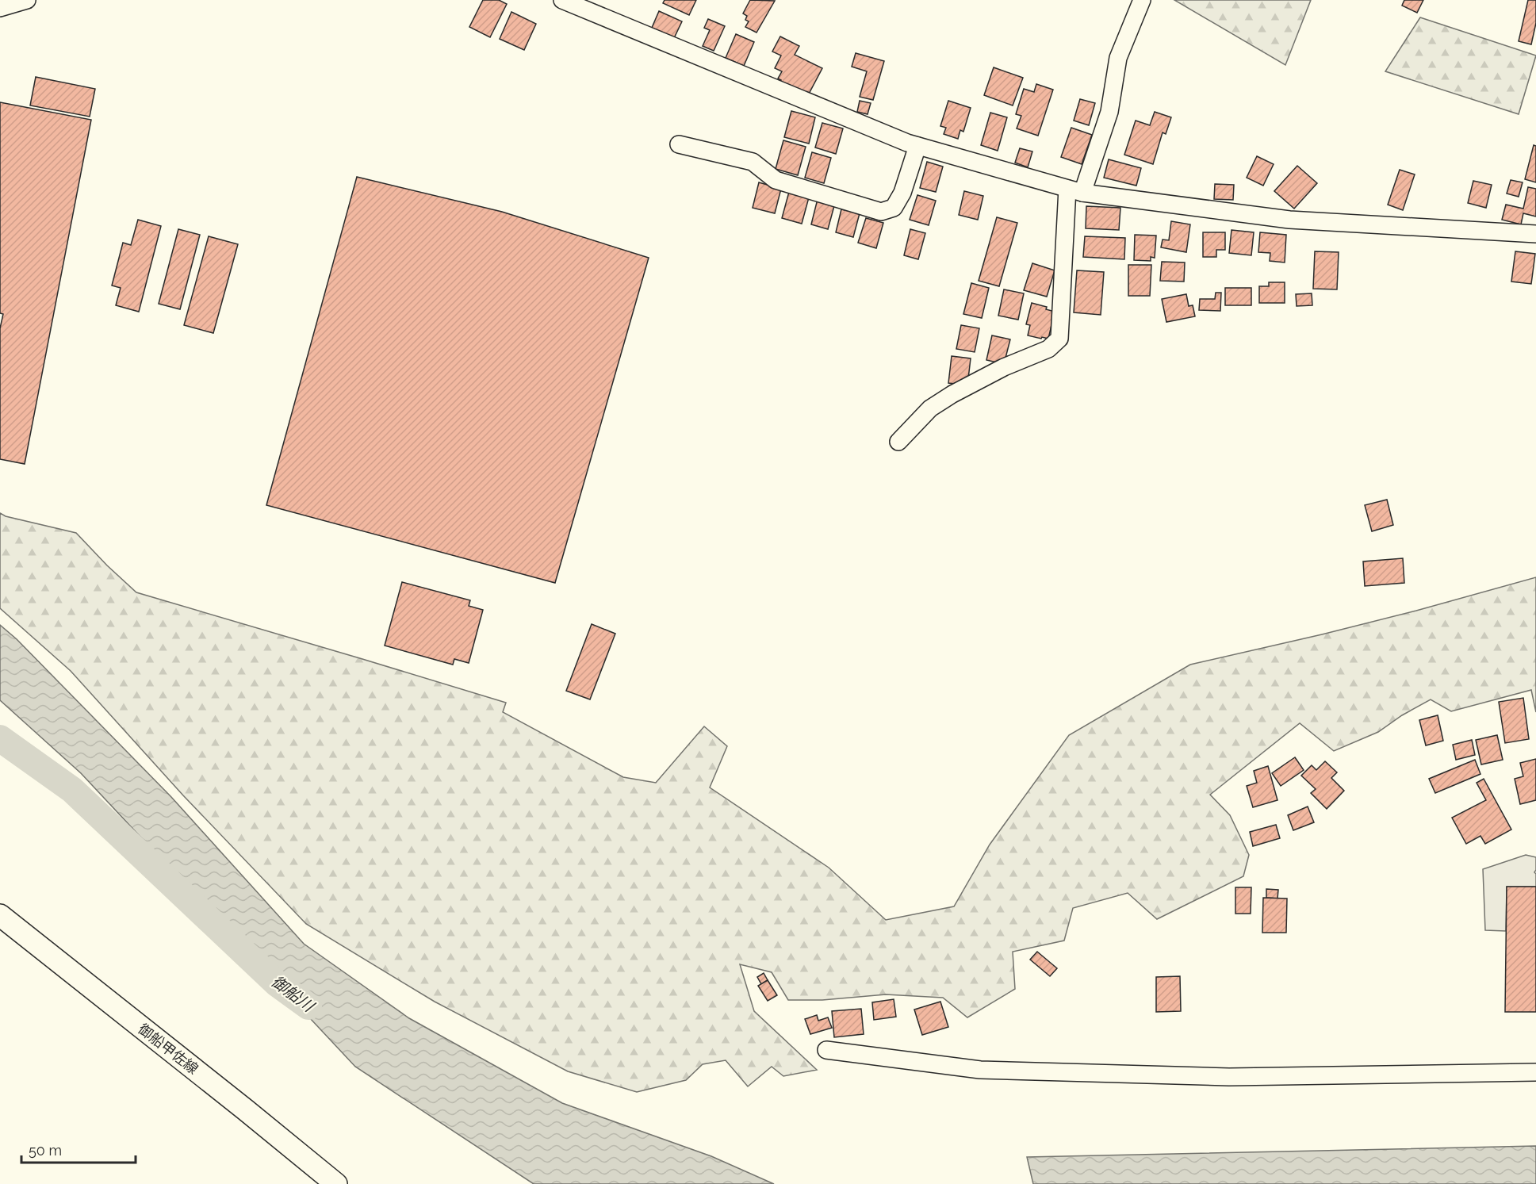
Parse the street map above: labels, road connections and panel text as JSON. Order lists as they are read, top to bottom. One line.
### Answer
{"streets":{"main road":["御船甲佐線"]},"water":["御船川"],"scale_bar":"50 m"}
